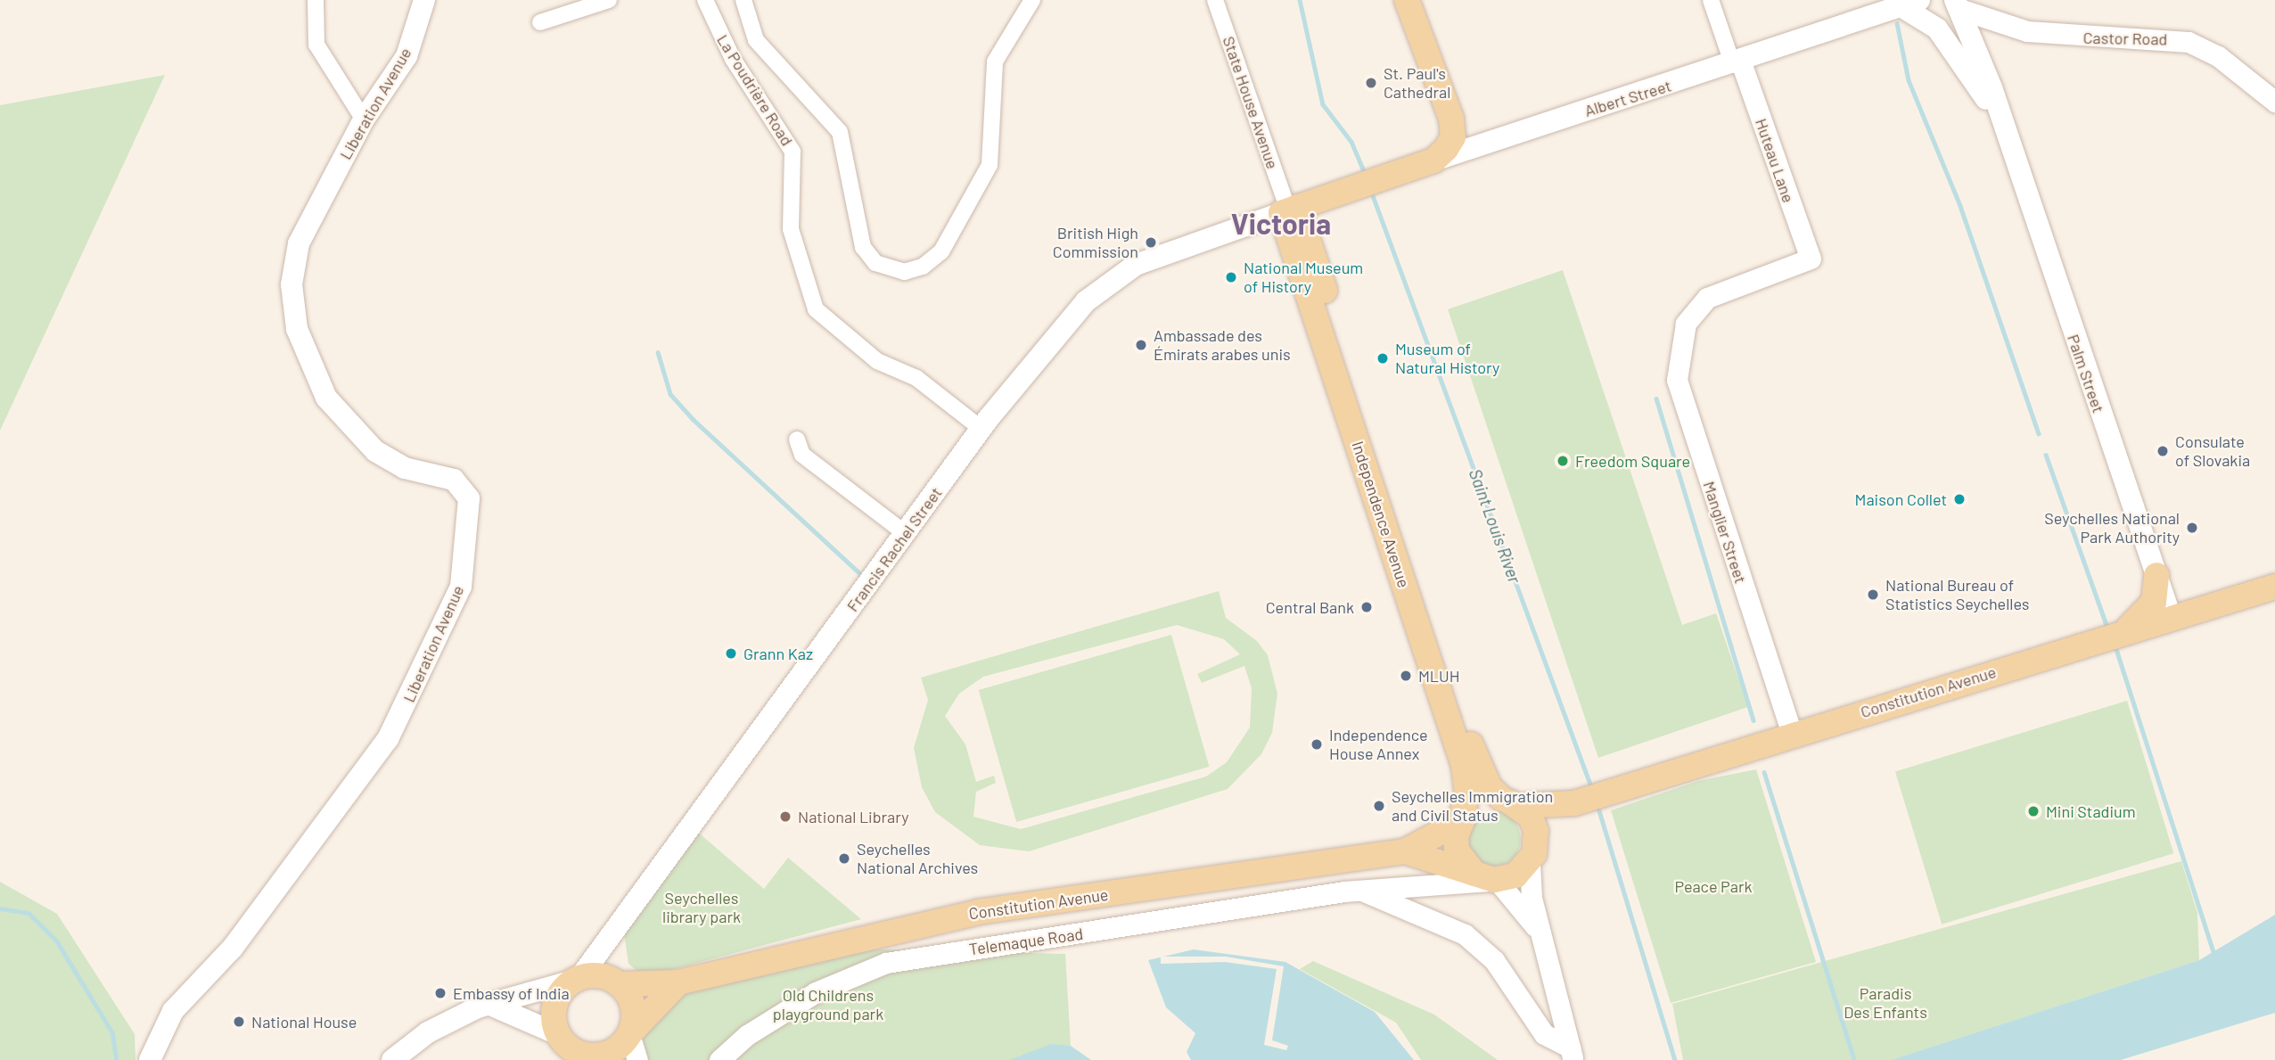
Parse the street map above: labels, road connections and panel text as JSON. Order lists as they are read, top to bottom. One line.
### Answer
{"streets":{"main road":["Albert Street","Liberation Avenue","Palm Street","Independence Avenue","Francis Rachel Street","Constitution Avenue"],"street":["Castor Road","La Poudrière Road","State House Avenue","Huteau Lane","Manglier Street","Telemaque Road"]},"crossings":[["La Poudrière Road","Francis Rachel Street"],["Albert Street","State House Avenue"],["Albert Street","Huteau Lane"],["Albert Street","Independence Avenue"],["Albert Street","Francis Rachel Street"],["State House Avenue","Independence Avenue"],["State House Avenue","Francis Rachel Street"],["Huteau Lane","Manglier Street"],["Palm Street","Constitution Avenue"],["Independence Avenue","Francis Rachel Street"],["Independence Avenue","Constitution Avenue"],["Independence Avenue","Telemaque Road"],["Manglier Street","Constitution Avenue"],["Francis Rachel Street","Constitution Avenue"],["Constitution Avenue","Telemaque Road"]],"districts":["Victoria"],"water":["Saint Louis River"],"parks":["Peace Park","Seychelles library park","Paradis Des Enfants","Old Childrens playground park"],"places":["St. Paul's Cathedral","British High Commission","National Museum of History","Ambassade des Émirats arabes unis","Museum of Natural History","Consulate of Slovakia","Freedom Square","Maison Collet","Seychelles National Park Authority","National Bureau of Statistics Seychelles","Central Bank","Grann Kaz","MLUH","Independence House Annex","Seychelles Immigration and Civil Status","Mini Stadium","National Library","Seychelles National Archives","Embassy of India","National House"]}
